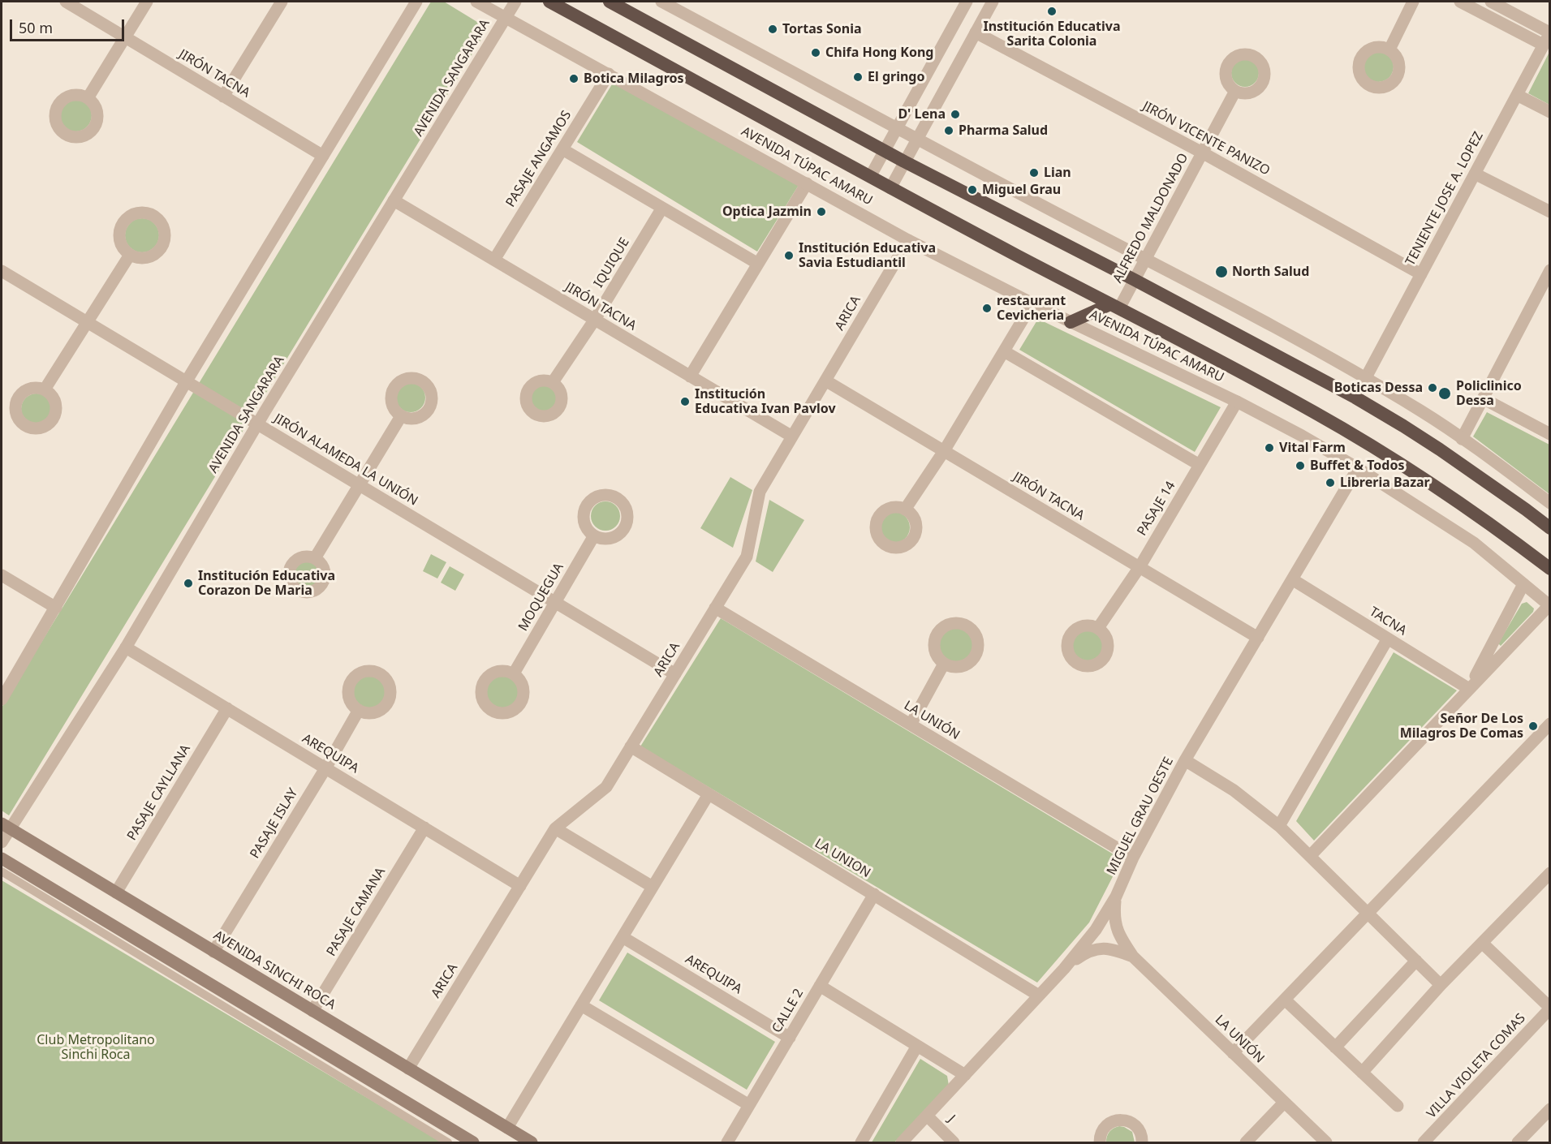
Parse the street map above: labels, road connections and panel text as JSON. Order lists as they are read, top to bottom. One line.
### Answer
{"streets":{"highway":["AVENIDA TÚPAC AMARU"],"main road":["AVENIDA SINCHI ROCA"],"street":["JIRÓN TACNA","AVENIDA SANGARARA","JIRÓN VICENTE PANIZO","PASAJE ANGAMOS","TENIENTE JOSE A. LOPEZ","ALFREDO MALDONADO","IQUIQUE","ARICA","JIRÓN ALAMEDA LA UNIÓN","PASAJE 14","MOQUEGUA","TACNA","LA UNIÓN","AREQUIPA","PASAJE CAYLLANA","MIGUEL GRAU OESTE","PASAJE ISLAY","LA UNION","PASAJE CAMANA","CALLE 2","VILLA VIOLETA COMAS","J"]},"crossings":[["JIRÓN TACNA","AVENIDA SANGARARA"],["JIRÓN TACNA","PASAJE ANGAMOS"],["JIRÓN TACNA","IQUIQUE"],["JIRÓN TACNA","ARICA"],["JIRÓN TACNA","PASAJE 14"],["JIRÓN TACNA","MIGUEL GRAU OESTE"],["AVENIDA SANGARARA","AVENIDA TÚPAC AMARU"],["AVENIDA SANGARARA","JIRÓN ALAMEDA LA UNIÓN"],["AVENIDA SANGARARA","AREQUIPA"],["AVENIDA SANGARARA","AVENIDA SINCHI ROCA"],["JIRÓN VICENTE PANIZO","TENIENTE JOSE A. LOPEZ"],["JIRÓN VICENTE PANIZO","ALFREDO MALDONADO"],["PASAJE ANGAMOS","AVENIDA TÚPAC AMARU"],["AVENIDA TÚPAC AMARU","ALFREDO MALDONADO"],["AVENIDA TÚPAC AMARU","ARICA"],["AVENIDA TÚPAC AMARU","PASAJE 14"],["AVENIDA TÚPAC AMARU","MIGUEL GRAU OESTE"],["ARICA","JIRÓN ALAMEDA LA UNIÓN"],["ARICA","LA UNIÓN"],["ARICA","AREQUIPA"],["ARICA","LA UNION"],["ARICA","AVENIDA SINCHI ROCA"],["JIRÓN ALAMEDA LA UNIÓN","MOQUEGUA"],["TACNA","MIGUEL GRAU OESTE"],["LA UNIÓN","MIGUEL GRAU OESTE"],["AREQUIPA","PASAJE CAYLLANA"],["AREQUIPA","PASAJE ISLAY"],["AREQUIPA","PASAJE CAMANA"],["AREQUIPA","CALLE 2"],["PASAJE CAYLLANA","AVENIDA SINCHI ROCA"],["MIGUEL GRAU OESTE","LA UNION"],["MIGUEL GRAU OESTE","J"],["PASAJE ISLAY","AVENIDA SINCHI ROCA"],["LA UNION","CALLE 2"],["PASAJE CAMANA","AVENIDA SINCHI ROCA"]],"parks":["Club Metropolitano Sinchi Roca"],"places":["Institución Educativa Sarita Colonia","Tortas Sonia","Chifa Hong Kong","El gringo","Botica Milagros","D' Lena","Pharma Salud","Lian","Miguel Grau","Optica Jazmin","Institución Educativa Savia Estudiantil","North Salud","restaurant Cevicheria","Boticas Dessa","Policlinico Dessa","Institución Educativa Ivan Pavlov","Vital Farm","Buffet & Todos","Libreria Bazar","Institución Educativa Corazon De Maria","Señor De Los Milagros De Comas"],"scale_bar":"50 m"}
